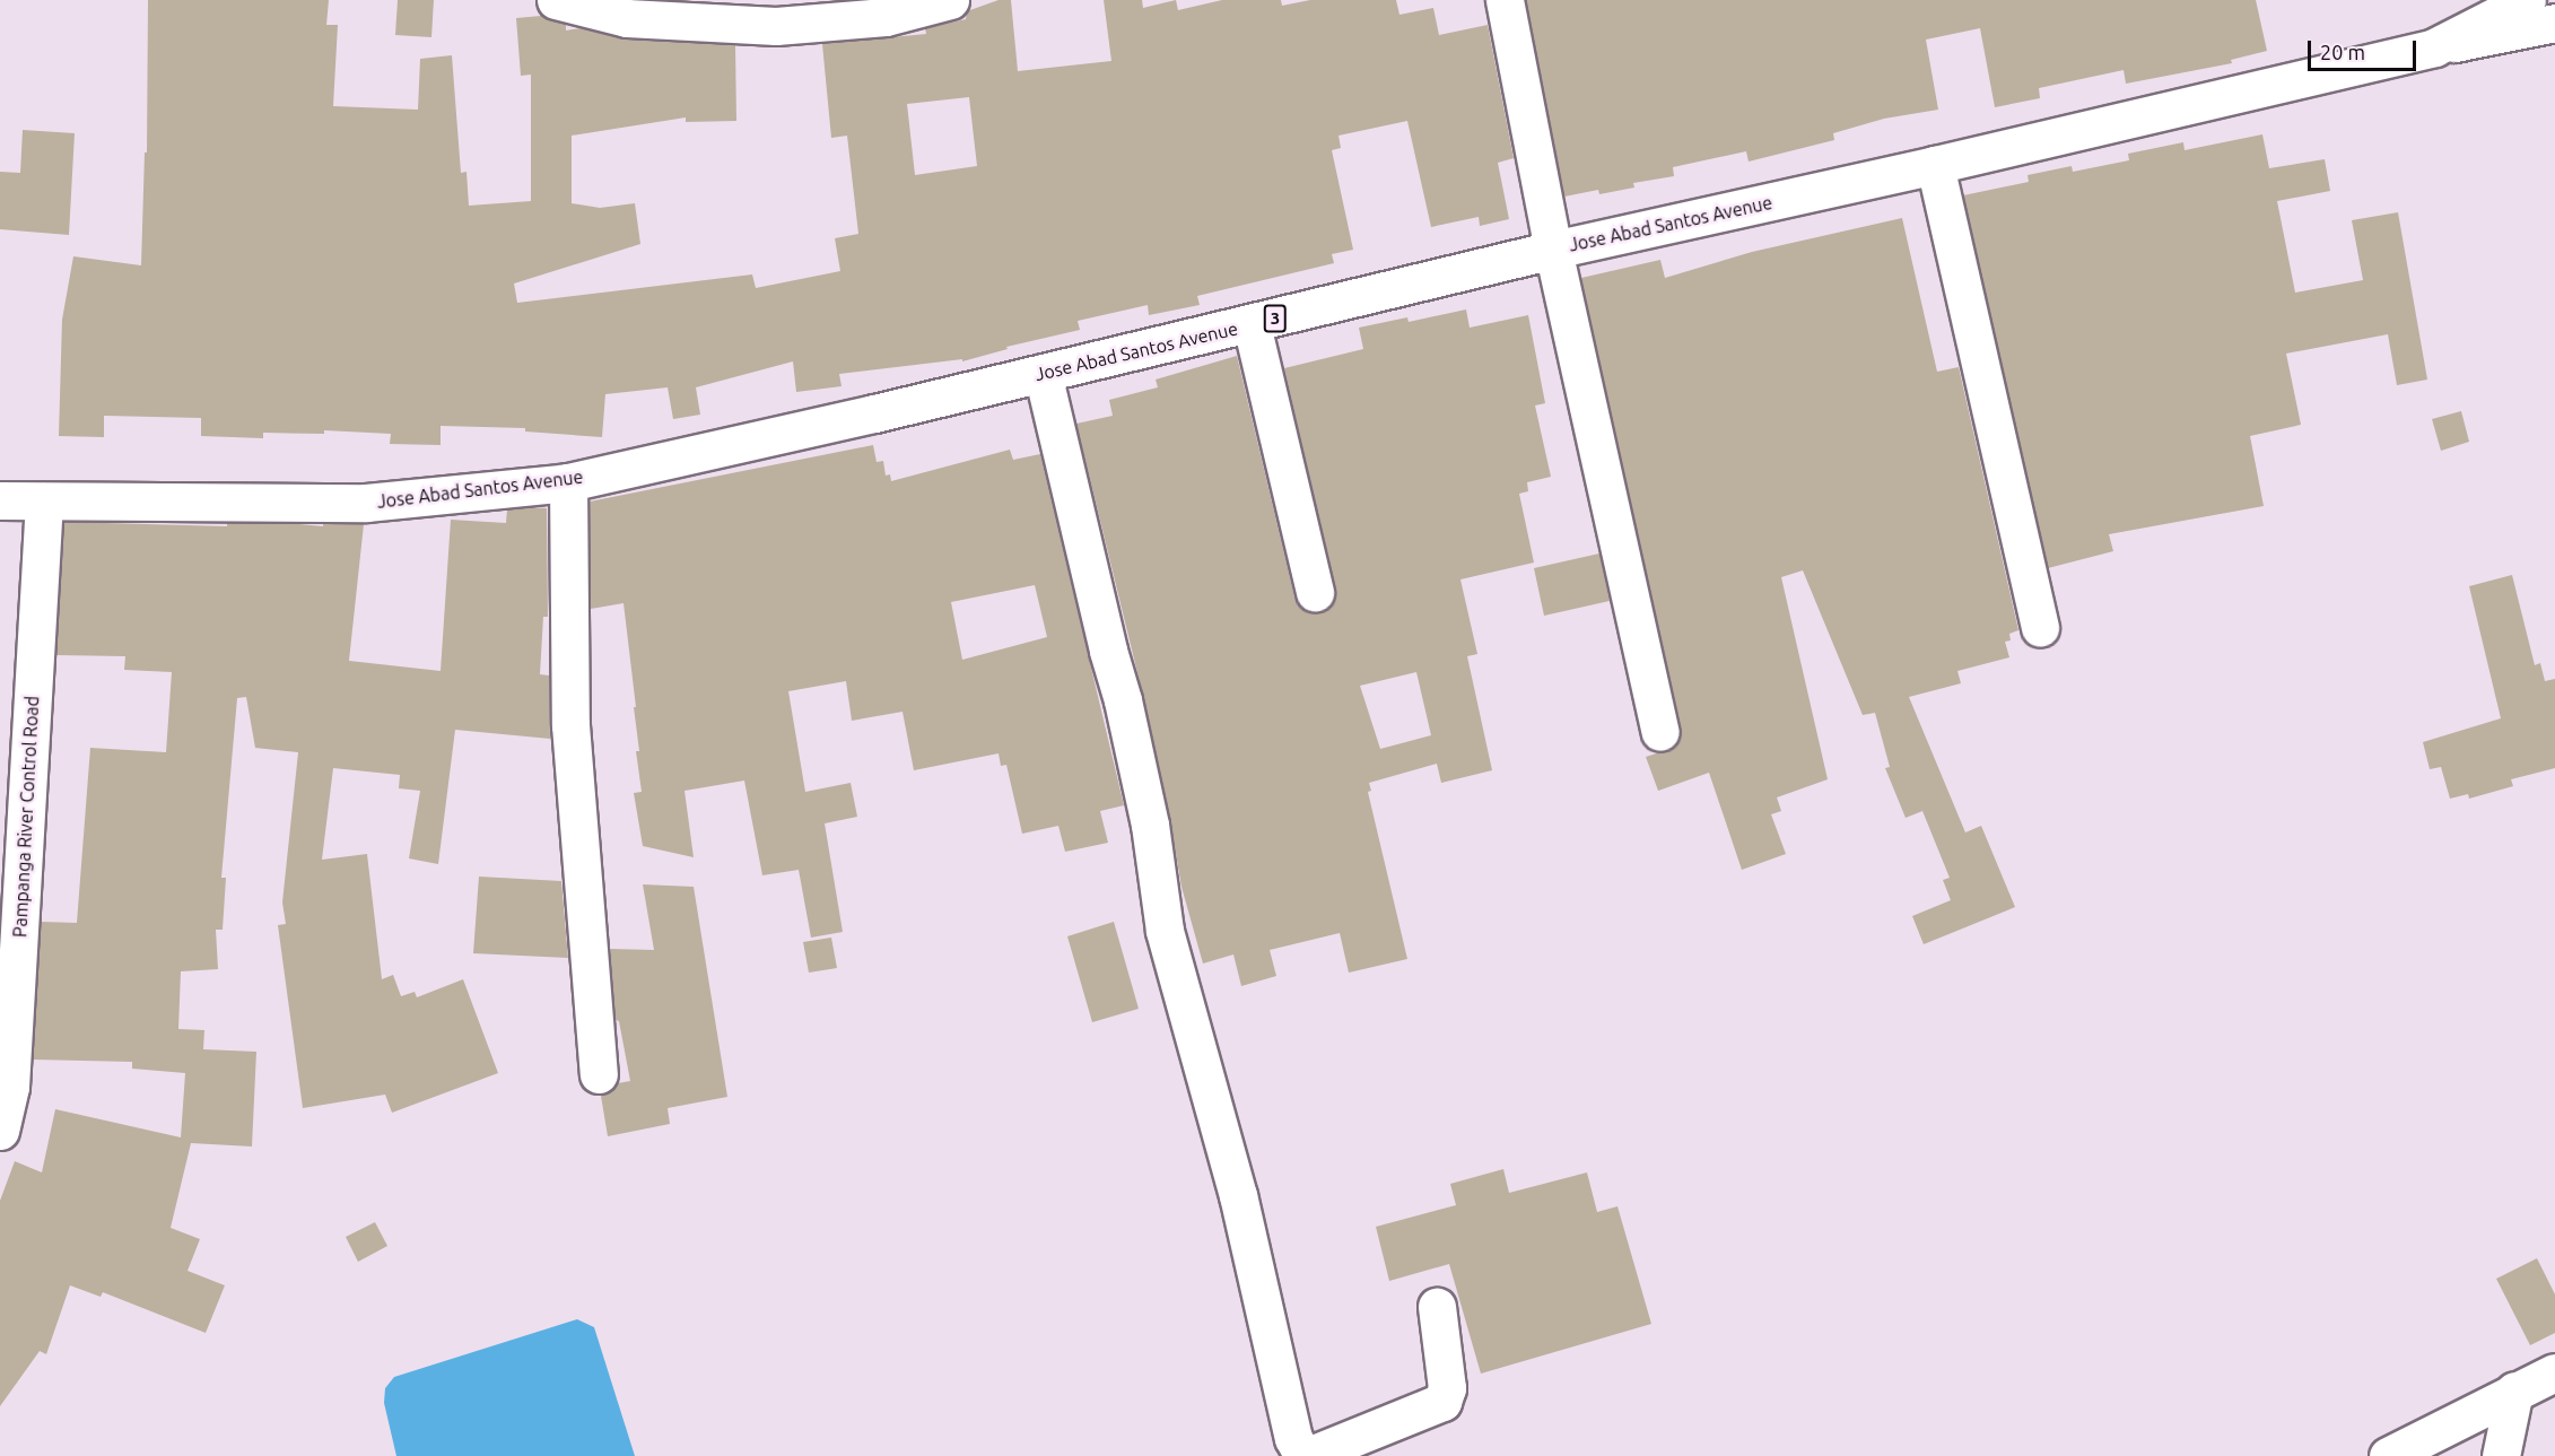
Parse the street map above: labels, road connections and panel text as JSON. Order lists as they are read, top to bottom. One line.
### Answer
{"streets":{"main road":["Jose Abad Santos Avenue","3","Pampanga River Control Road"]},"crossings":[["Jose Abad Santos Avenue","Pampanga River Control Road"]],"scale_bar":"20 m"}
